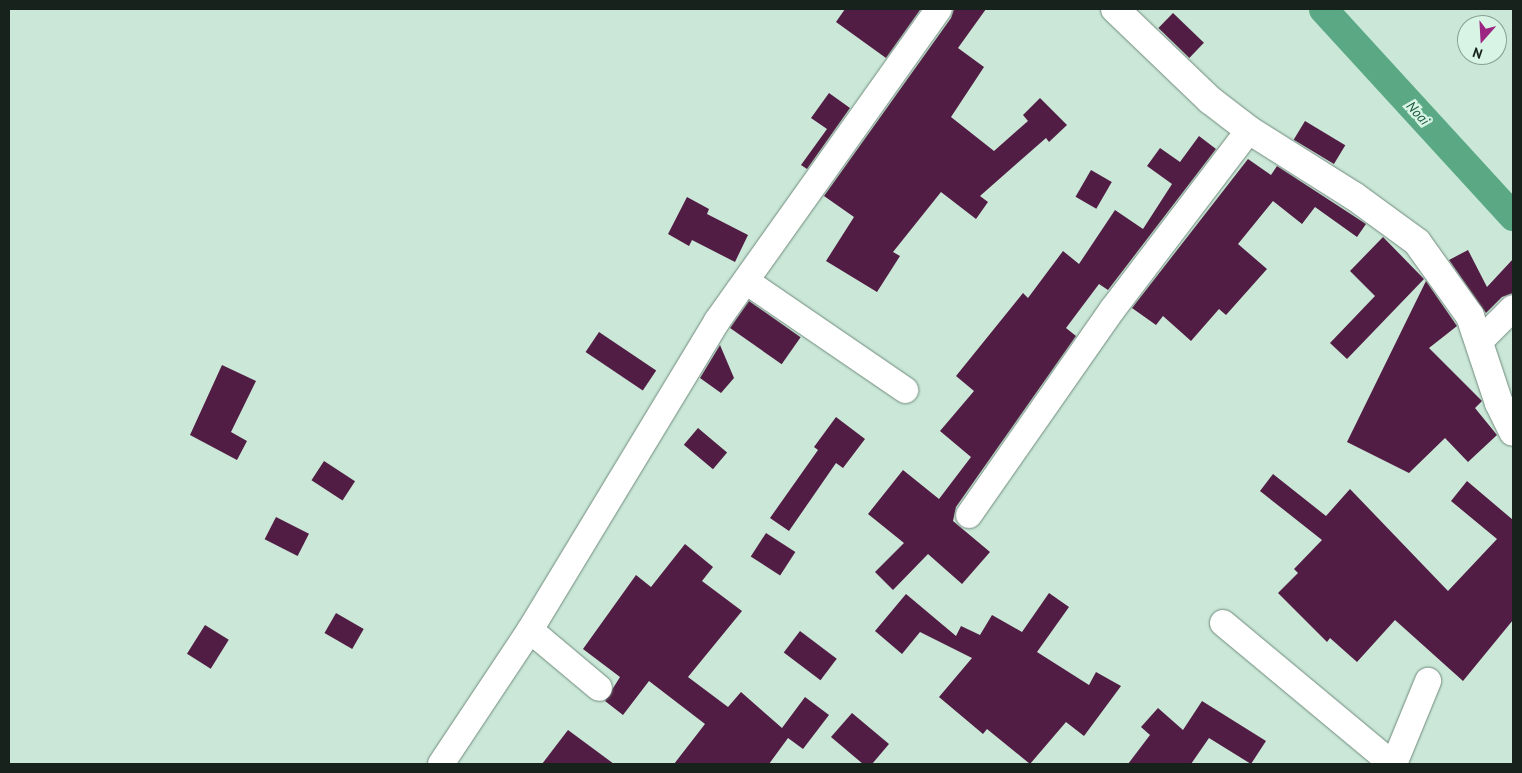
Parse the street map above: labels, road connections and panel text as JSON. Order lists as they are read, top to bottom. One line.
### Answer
{"water":["Noai"],"north":"bottom"}
